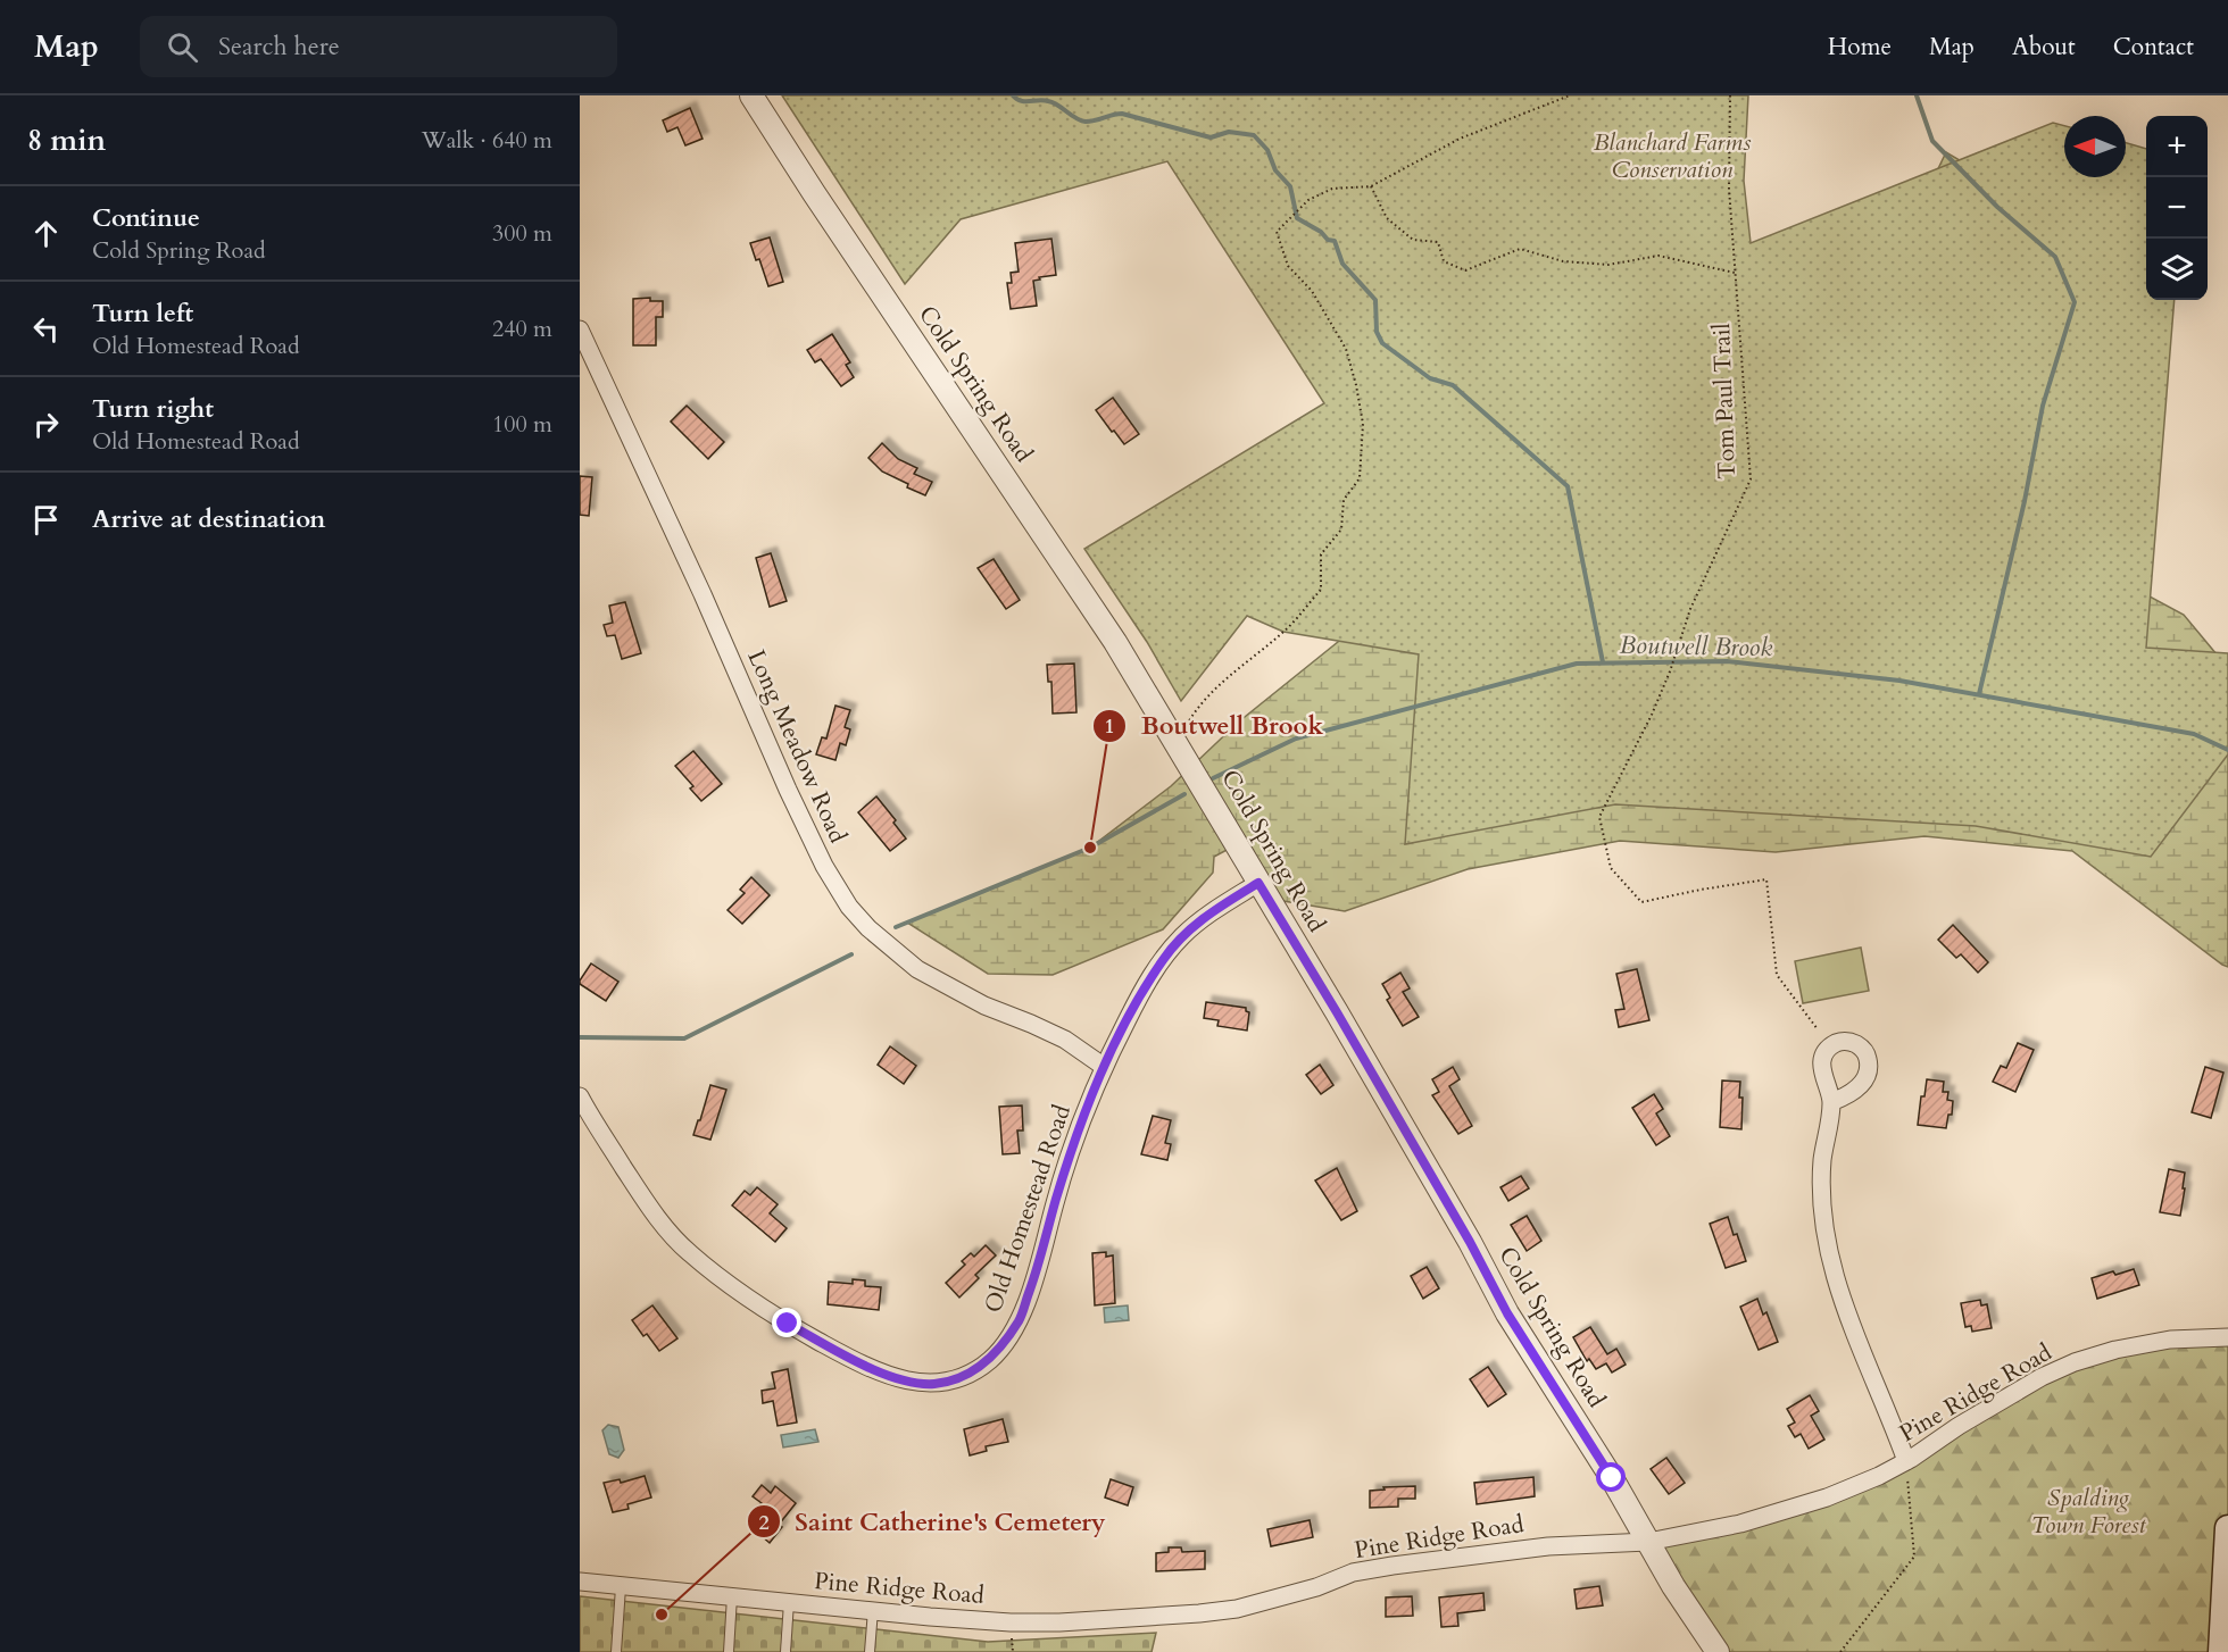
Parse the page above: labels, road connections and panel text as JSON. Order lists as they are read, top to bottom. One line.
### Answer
{"streets":{"street":["Cold Spring Road","Long Meadow Road","Old Homestead Road","Pine Ridge Road"],"path":["Tom Paul Trail"]},"crossings":[["Cold Spring Road","Old Homestead Road"],["Cold Spring Road","Pine Ridge Road"],["Long Meadow Road","Old Homestead Road"]],"water":["Boutwell Brook"],"parks":["Blanchard Farms Conservation","Spalding Town Forest"],"places":["Boutwell Brook","Saint Catherine's Cemetery"],"north":"left","page":{"header":"Map","search":"Search here","nav":["Home","Map","About","Contact"],"heading":["8 min","Walk · 640 m"],"map_buttons":["+","−"],"list":[["Continue","Cold Spring Road","300 m"],["Turn left","Old Homestead Road","240 m"],["Turn right","Old Homestead Road","100 m"],"Arrive at destination"]}}
